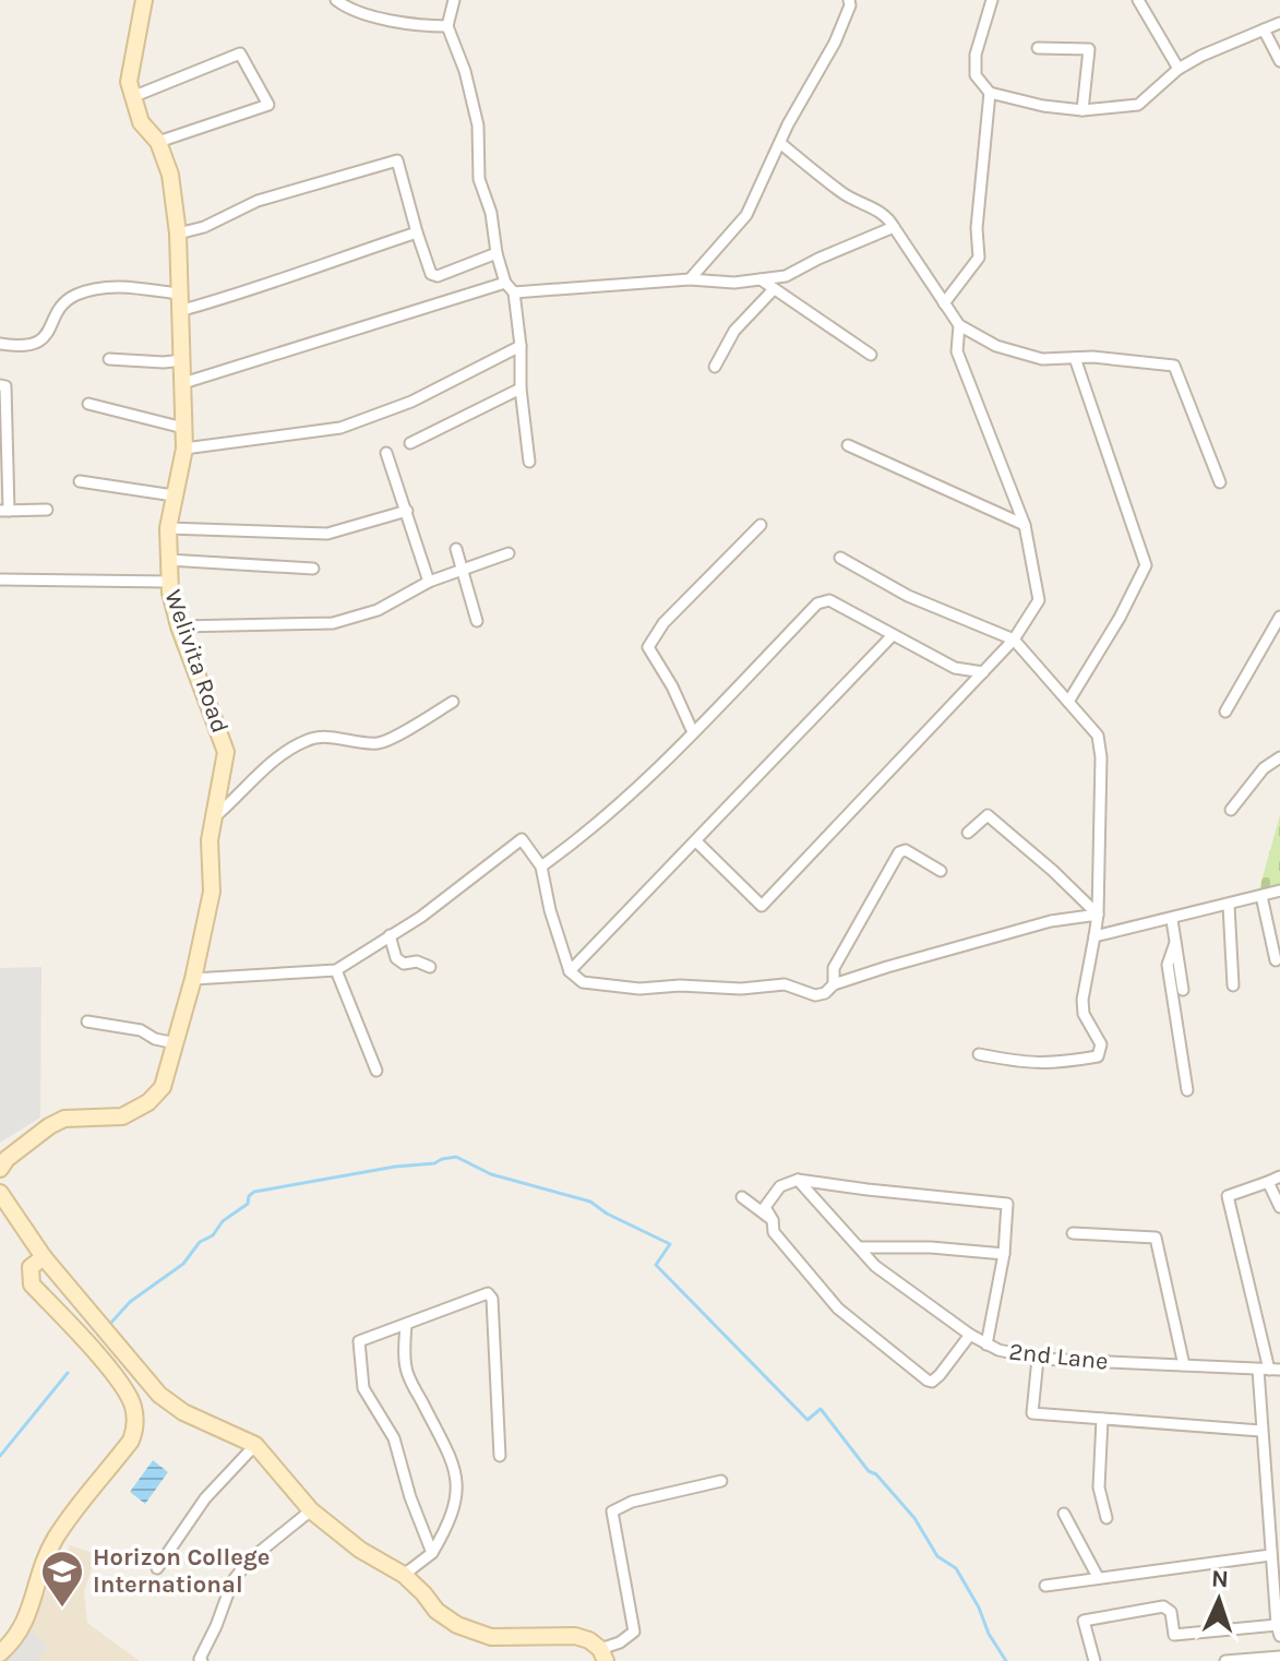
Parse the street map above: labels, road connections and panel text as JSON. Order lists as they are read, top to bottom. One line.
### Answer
{"streets":{"street":["Welivita Road","2nd Lane"]},"places":{"school or university":["Horizon College International"]},"north":"top"}
